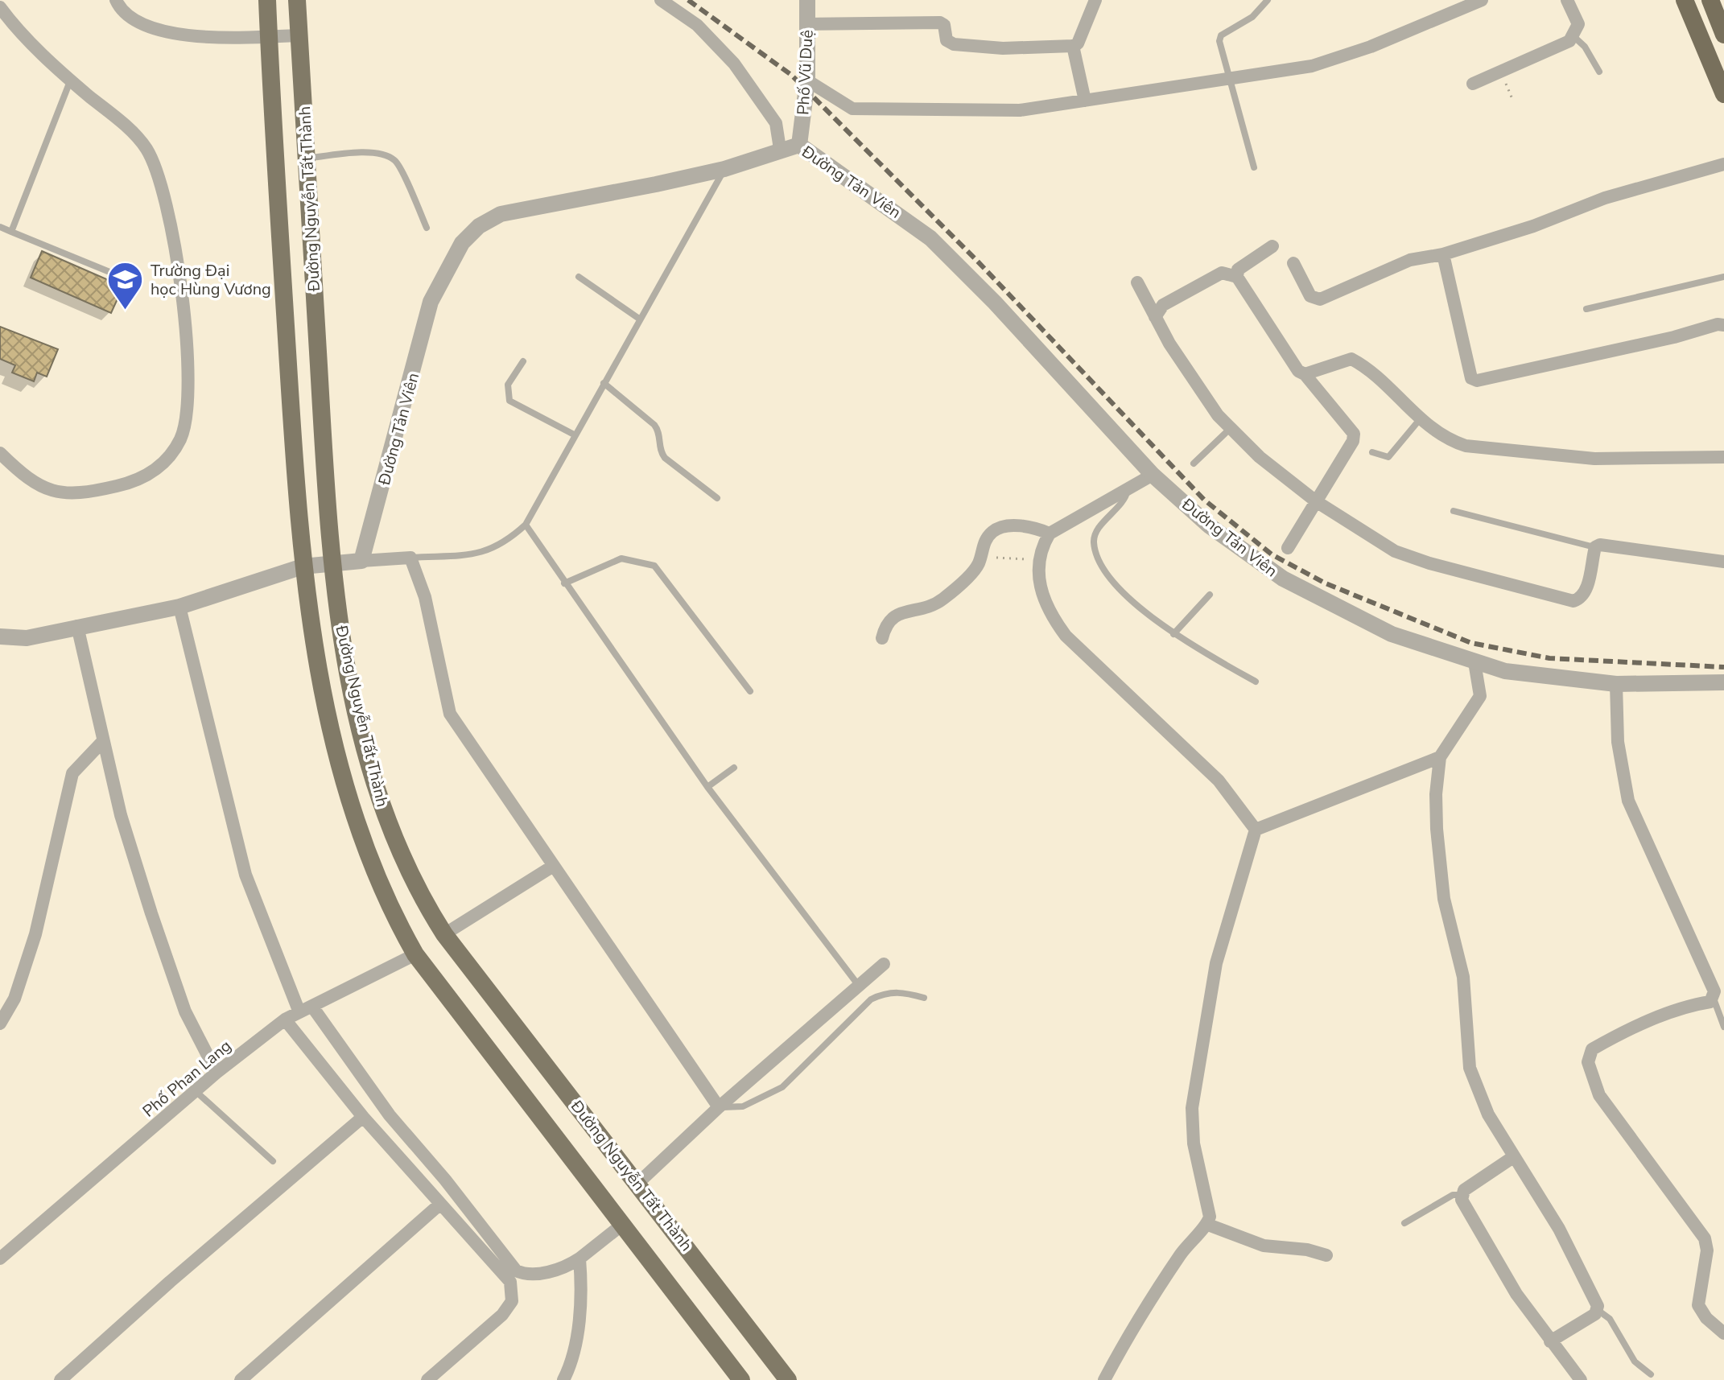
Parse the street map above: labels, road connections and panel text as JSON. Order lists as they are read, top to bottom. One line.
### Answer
{"streets":{"main road":["Đường Nguyễn Tất Thành"],"street":["Phố Vũ Duệ","Đường Tản Viên","Phố Phan Lang"]},"crossings":[["Phố Vũ Duệ","Đường Tản Viên"],["Đường Nguyễn Tất Thành","Phố Phan Lang"]],"places":{"school or university":["Trường Đại học Hùng Vương"]}}
